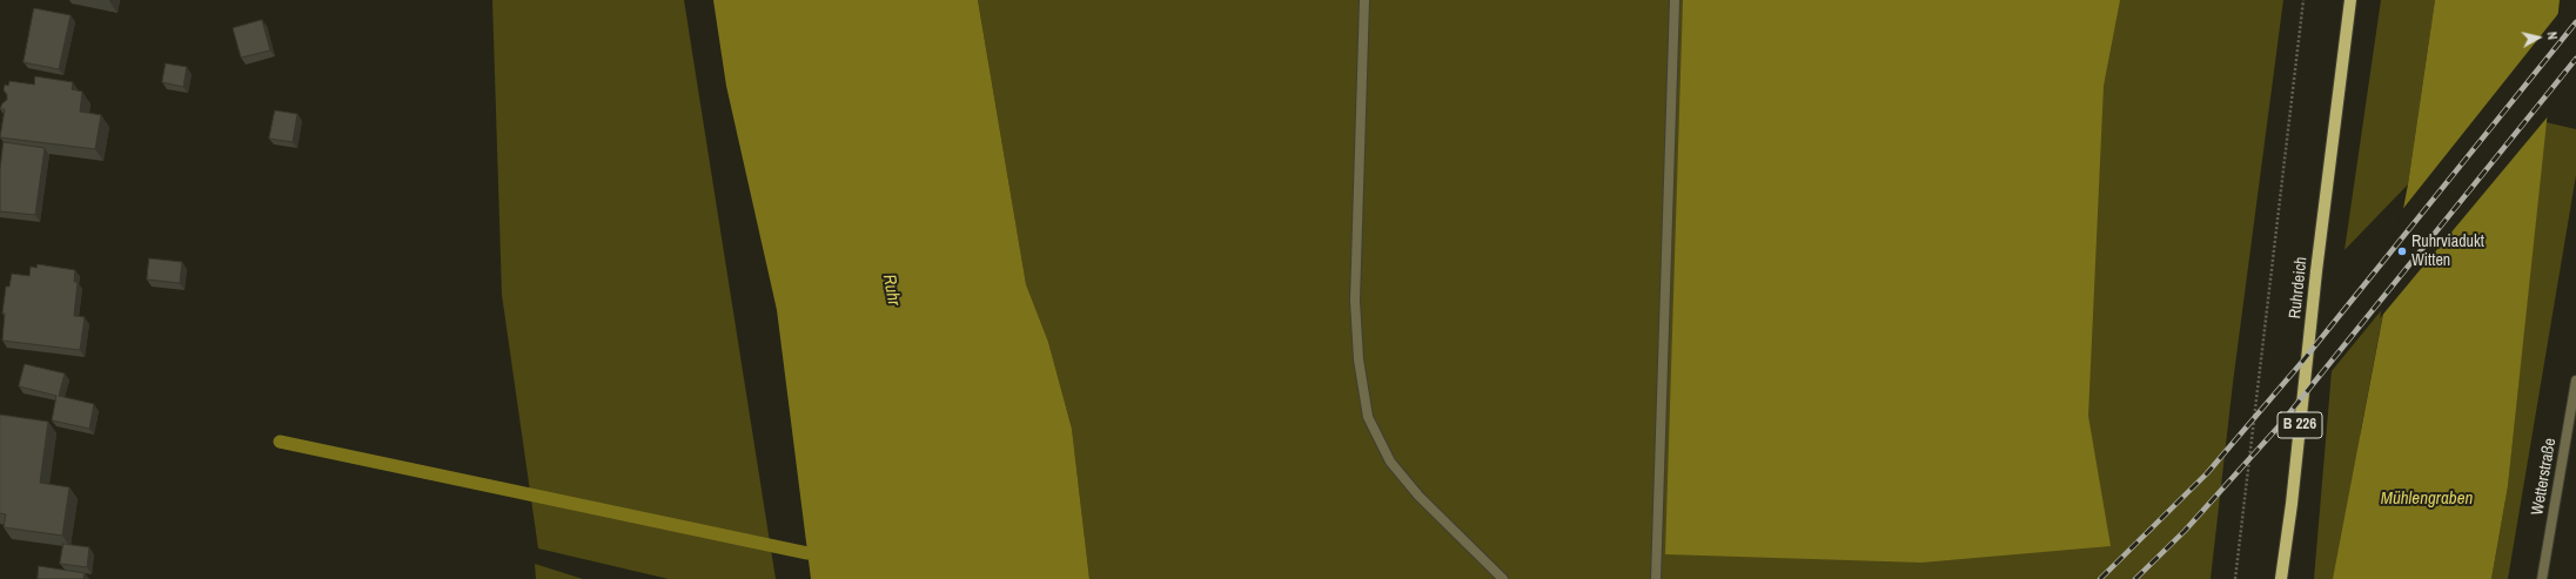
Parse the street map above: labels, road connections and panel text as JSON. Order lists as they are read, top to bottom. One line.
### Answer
{"streets":{"main road":["Ruhrdeich","B 226"],"street":["Wetterstraße"]},"water":["Ruhr","Mühlengraben"],"places":["Ruhrviadukt Witten"],"north":"right"}
